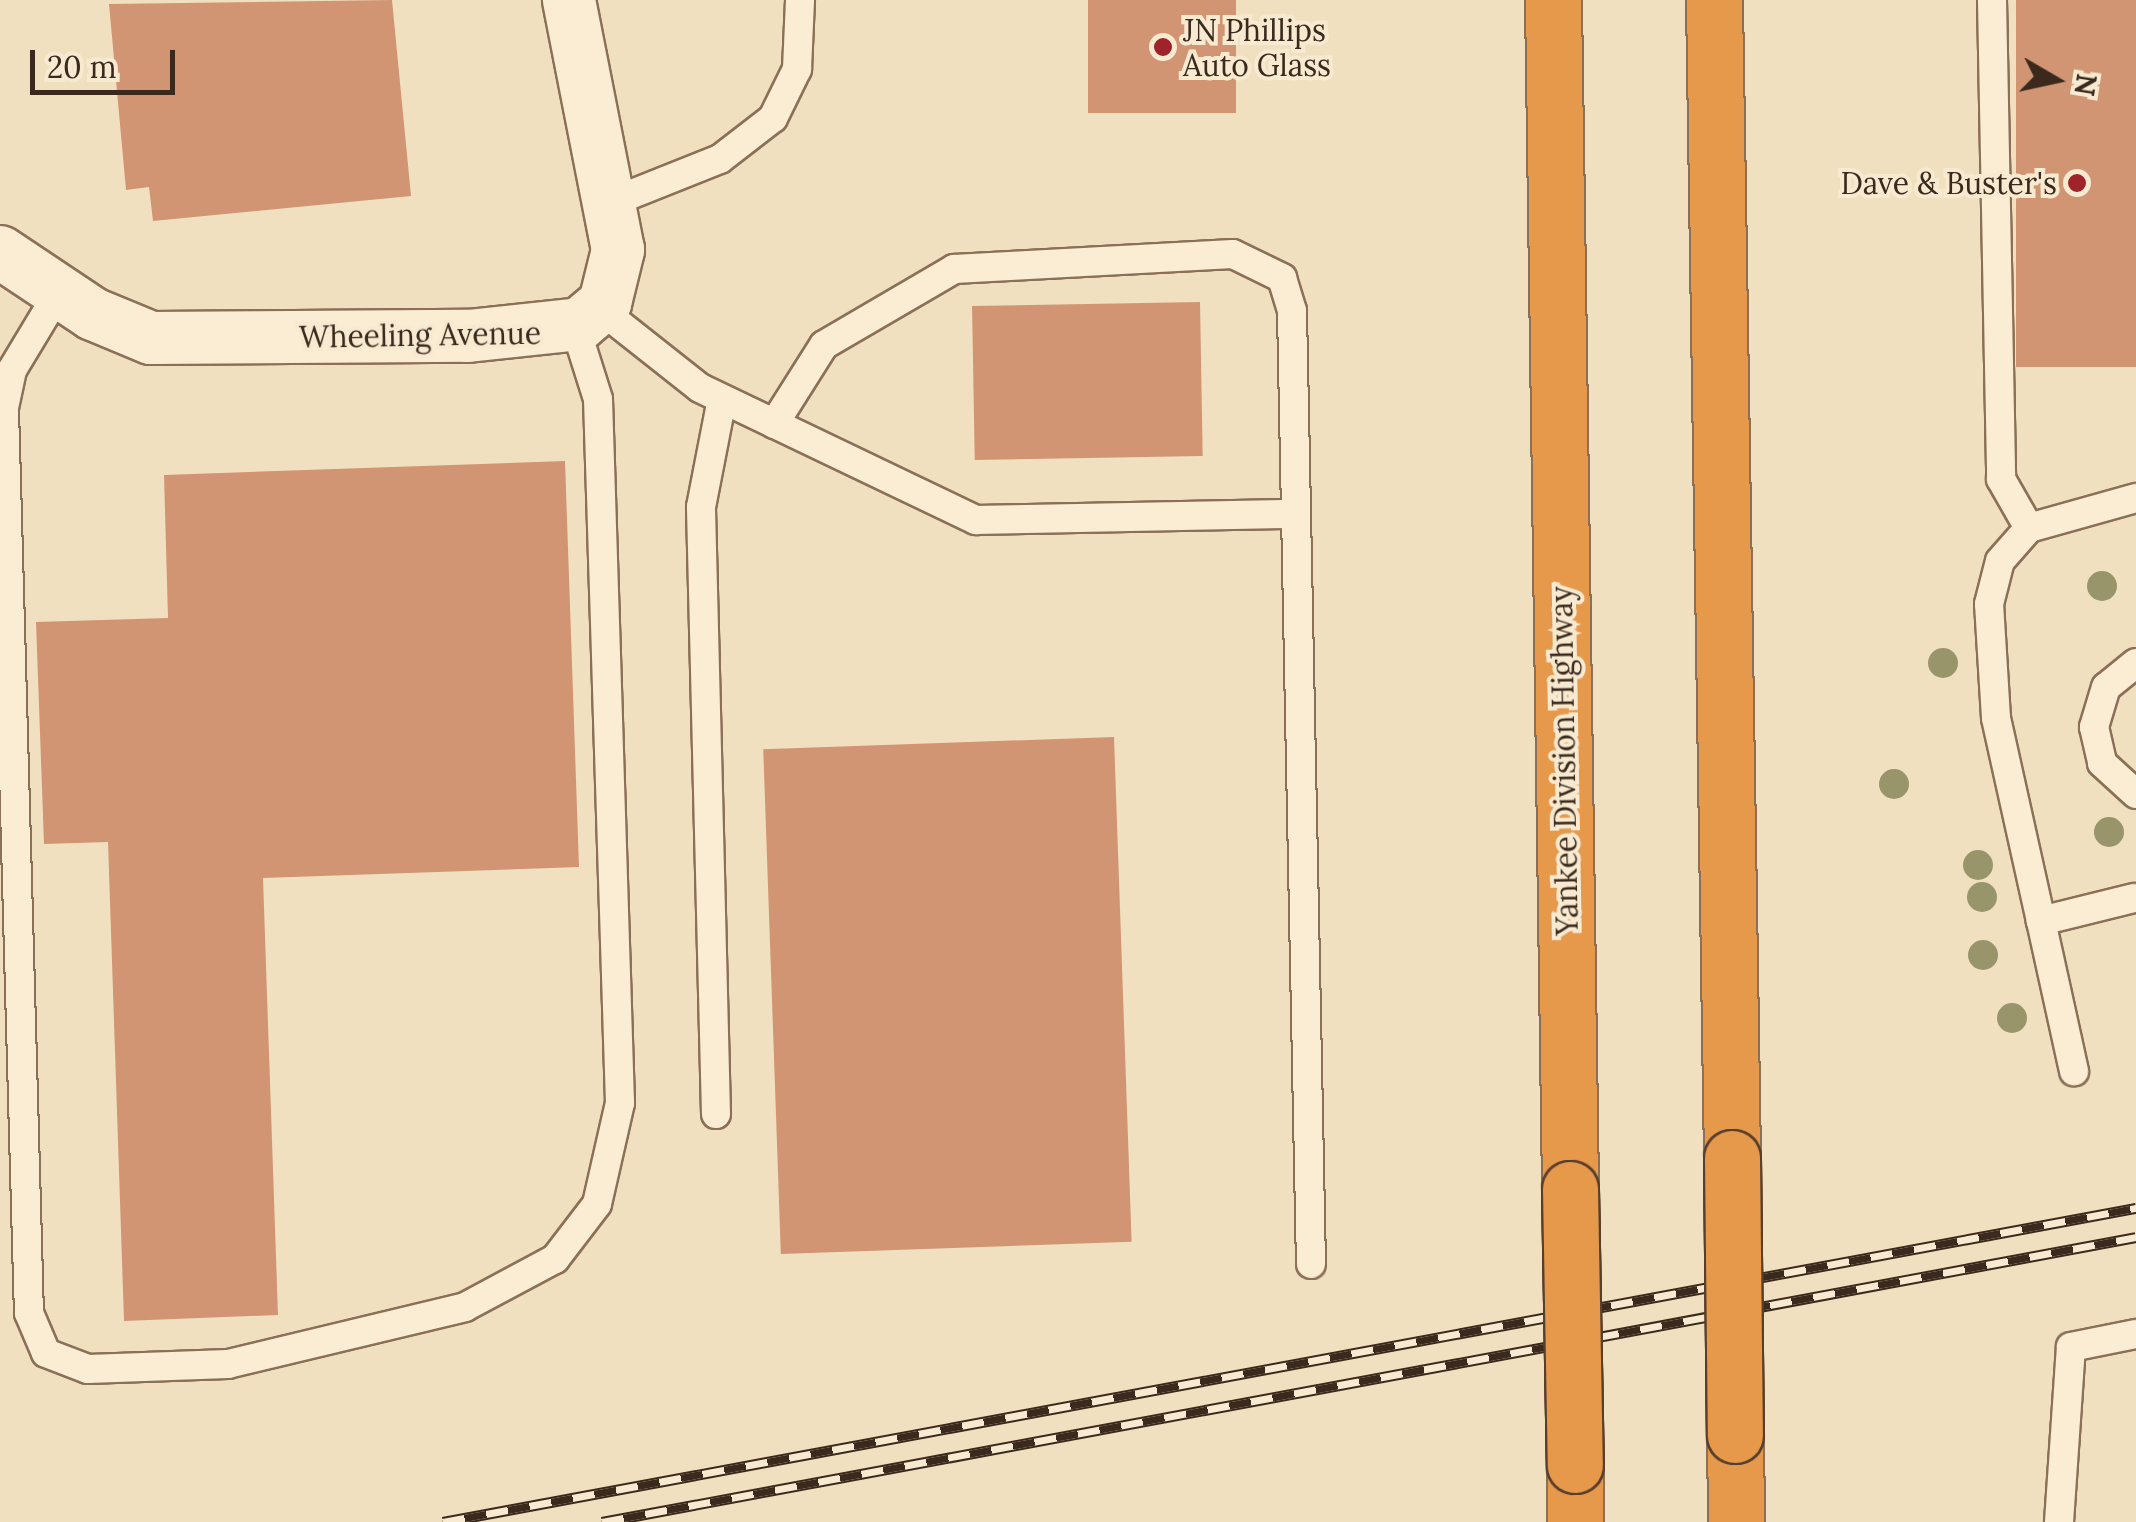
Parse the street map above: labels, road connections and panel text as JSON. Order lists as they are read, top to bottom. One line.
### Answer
{"streets":{"highway":["Yankee Division Highway"],"street":["Wheeling Avenue"]},"places":["JN Phillips Auto Glass","Dave & Buster's"],"scale_bar":"20 m","north":"right"}
